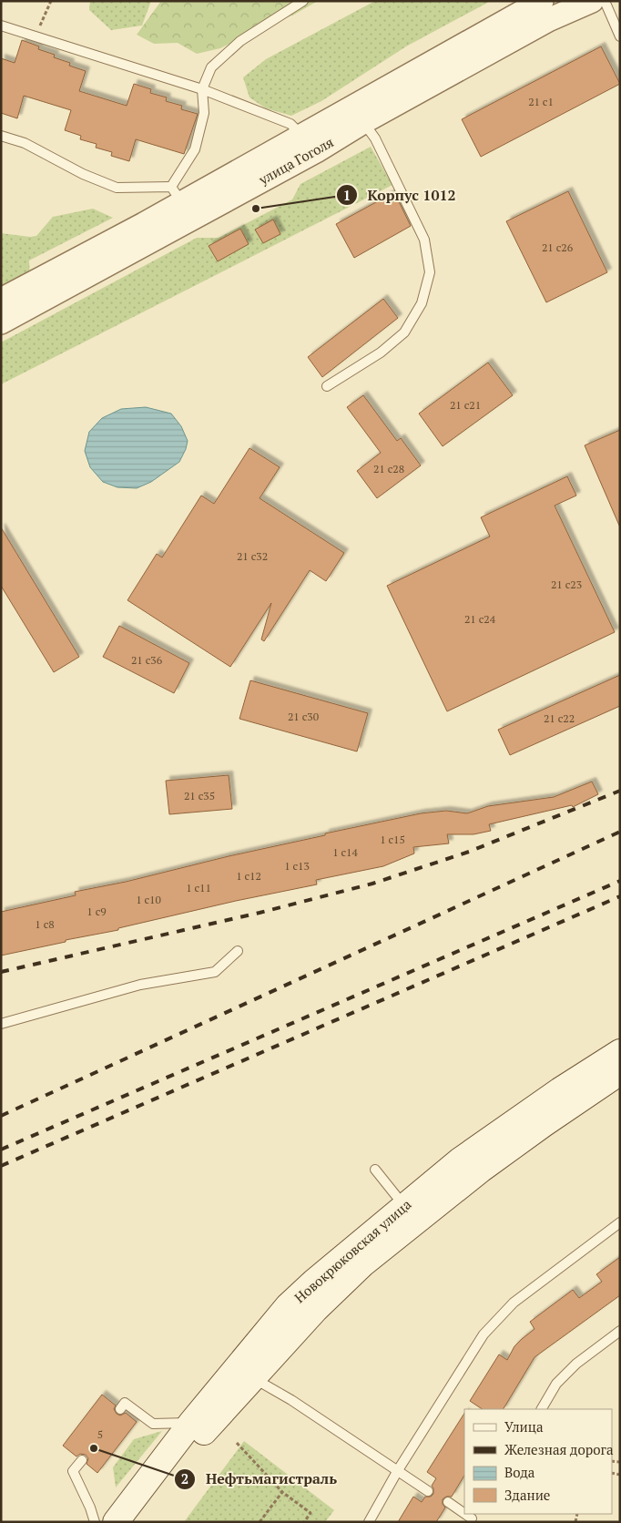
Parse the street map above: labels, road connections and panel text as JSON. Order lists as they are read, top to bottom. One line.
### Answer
{"streets":{"main road":["Новокрюковская улица"],"street":["улица Гоголя"]},"places":["Корпус 1012","Нефтьмагистраль"],"house_numbers":["21 с1","21 с26","21 с21","21 с28","21 с32","21 с23","21 с24","21 с36","21 с30","21 с22","21 с35","1 с15","1 с14","1 с13","1 с12","1 с11","1 с10","1 с9","1 с8","5"],"legend":["Улица","Железная дорога","Вода","Здание"]}
